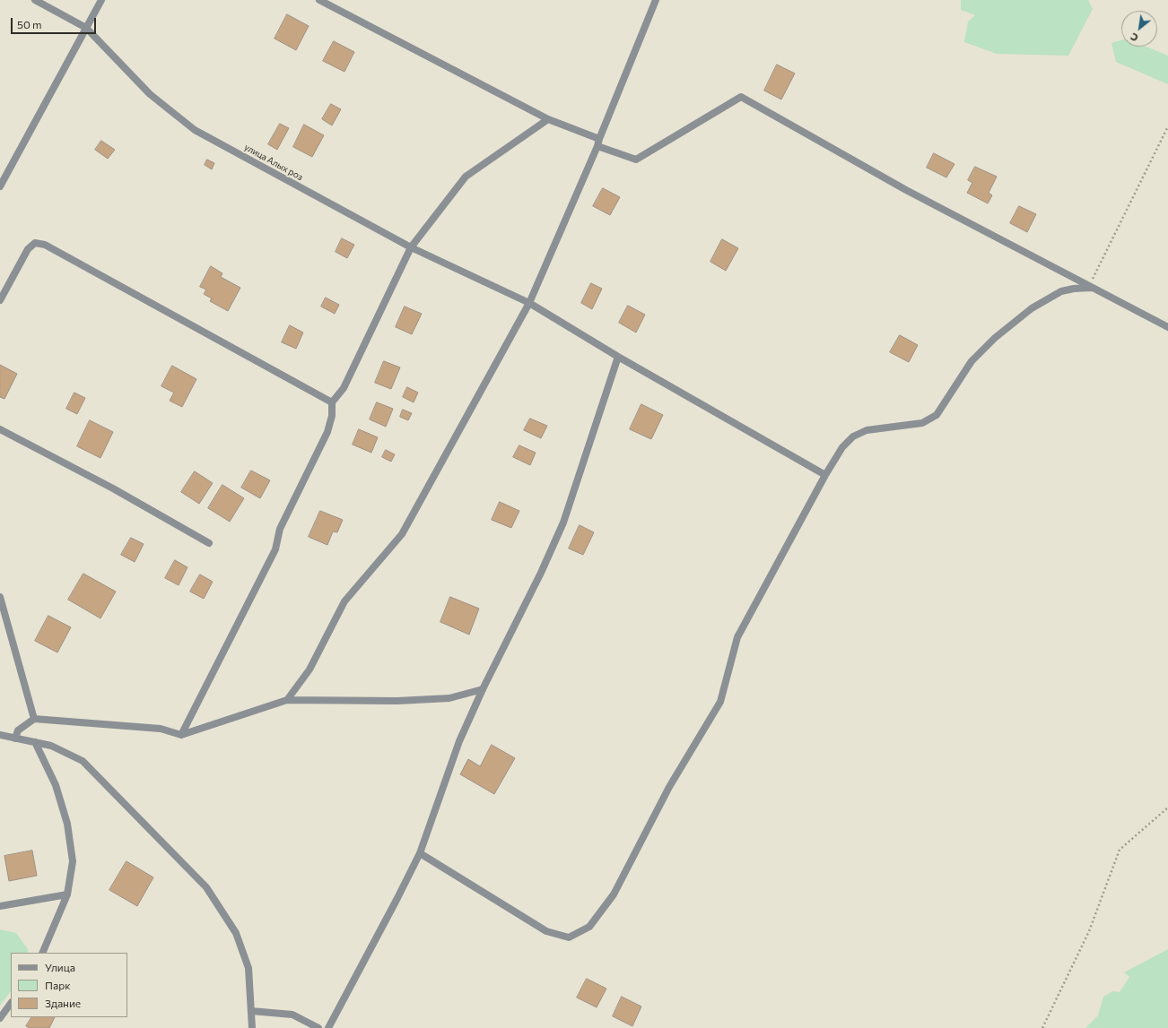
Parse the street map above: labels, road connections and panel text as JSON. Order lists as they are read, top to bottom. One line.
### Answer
{"streets":{"street":["улица Алых роз"]},"legend":["Улица","Парк","Здание"],"scale_bar":"50 m","north":"bottom left"}
